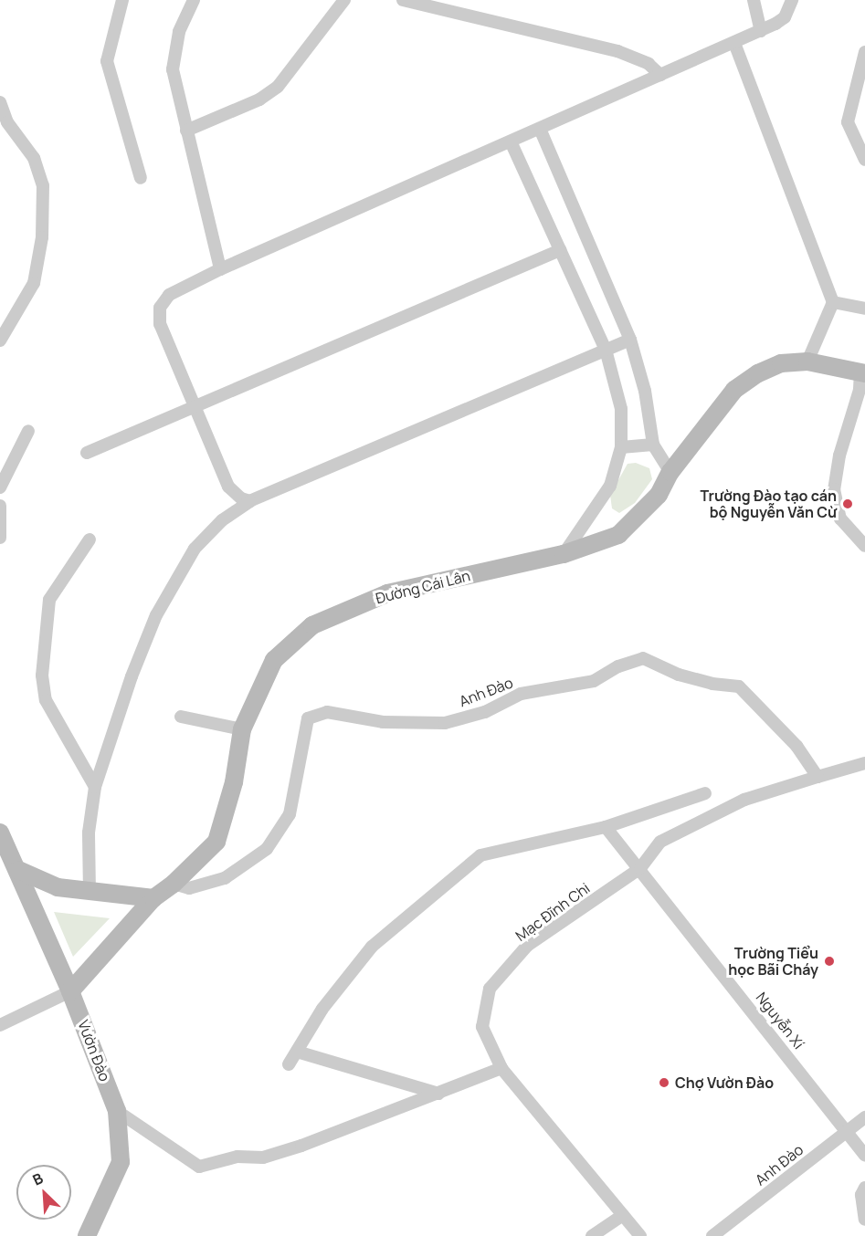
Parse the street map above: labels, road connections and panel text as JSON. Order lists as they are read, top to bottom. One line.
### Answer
{"streets":{"main road":["Đường Cái Lân","Vườn Đào"],"street":["Anh Đào","Mạc Đĩnh Chi","Nguyễn Xí"]},"crossings":[["Đường Cái Lân","Anh Đào"],["Đường Cái Lân","Vườn Đào"],["Anh Đào","Mạc Đĩnh Chi"],["Anh Đào","Nguyễn Xí"],["Mạc Đĩnh Chi","Nguyễn Xí"]],"places":["Trường Đào tạo cán bộ Nguyễn Văn Cừ","Trường Tiểu học Bãi Cháy","Chợ Vườn Đào"],"north":"top left"}
